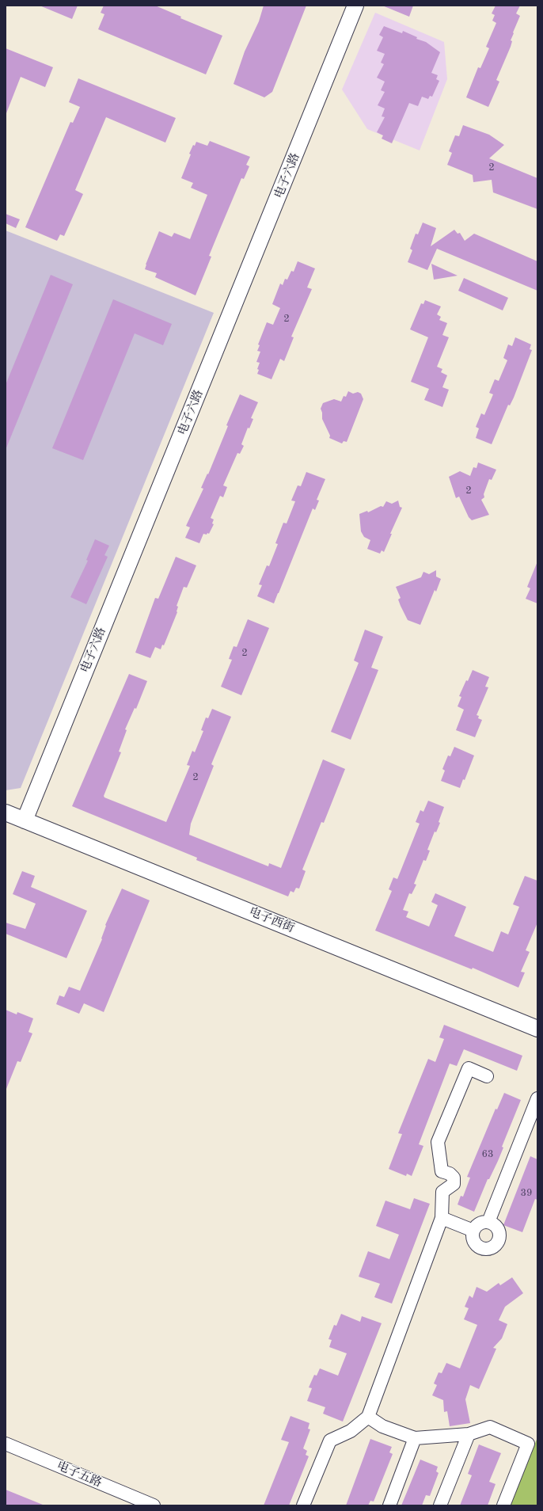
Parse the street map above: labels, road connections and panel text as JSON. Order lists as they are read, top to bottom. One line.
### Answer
{"streets":{"street":["电子六路","电子西街","电子五路"]},"crossings":[["电子六路","电子西街"]],"house_numbers":["2","2","2","2","2","63","39"]}
